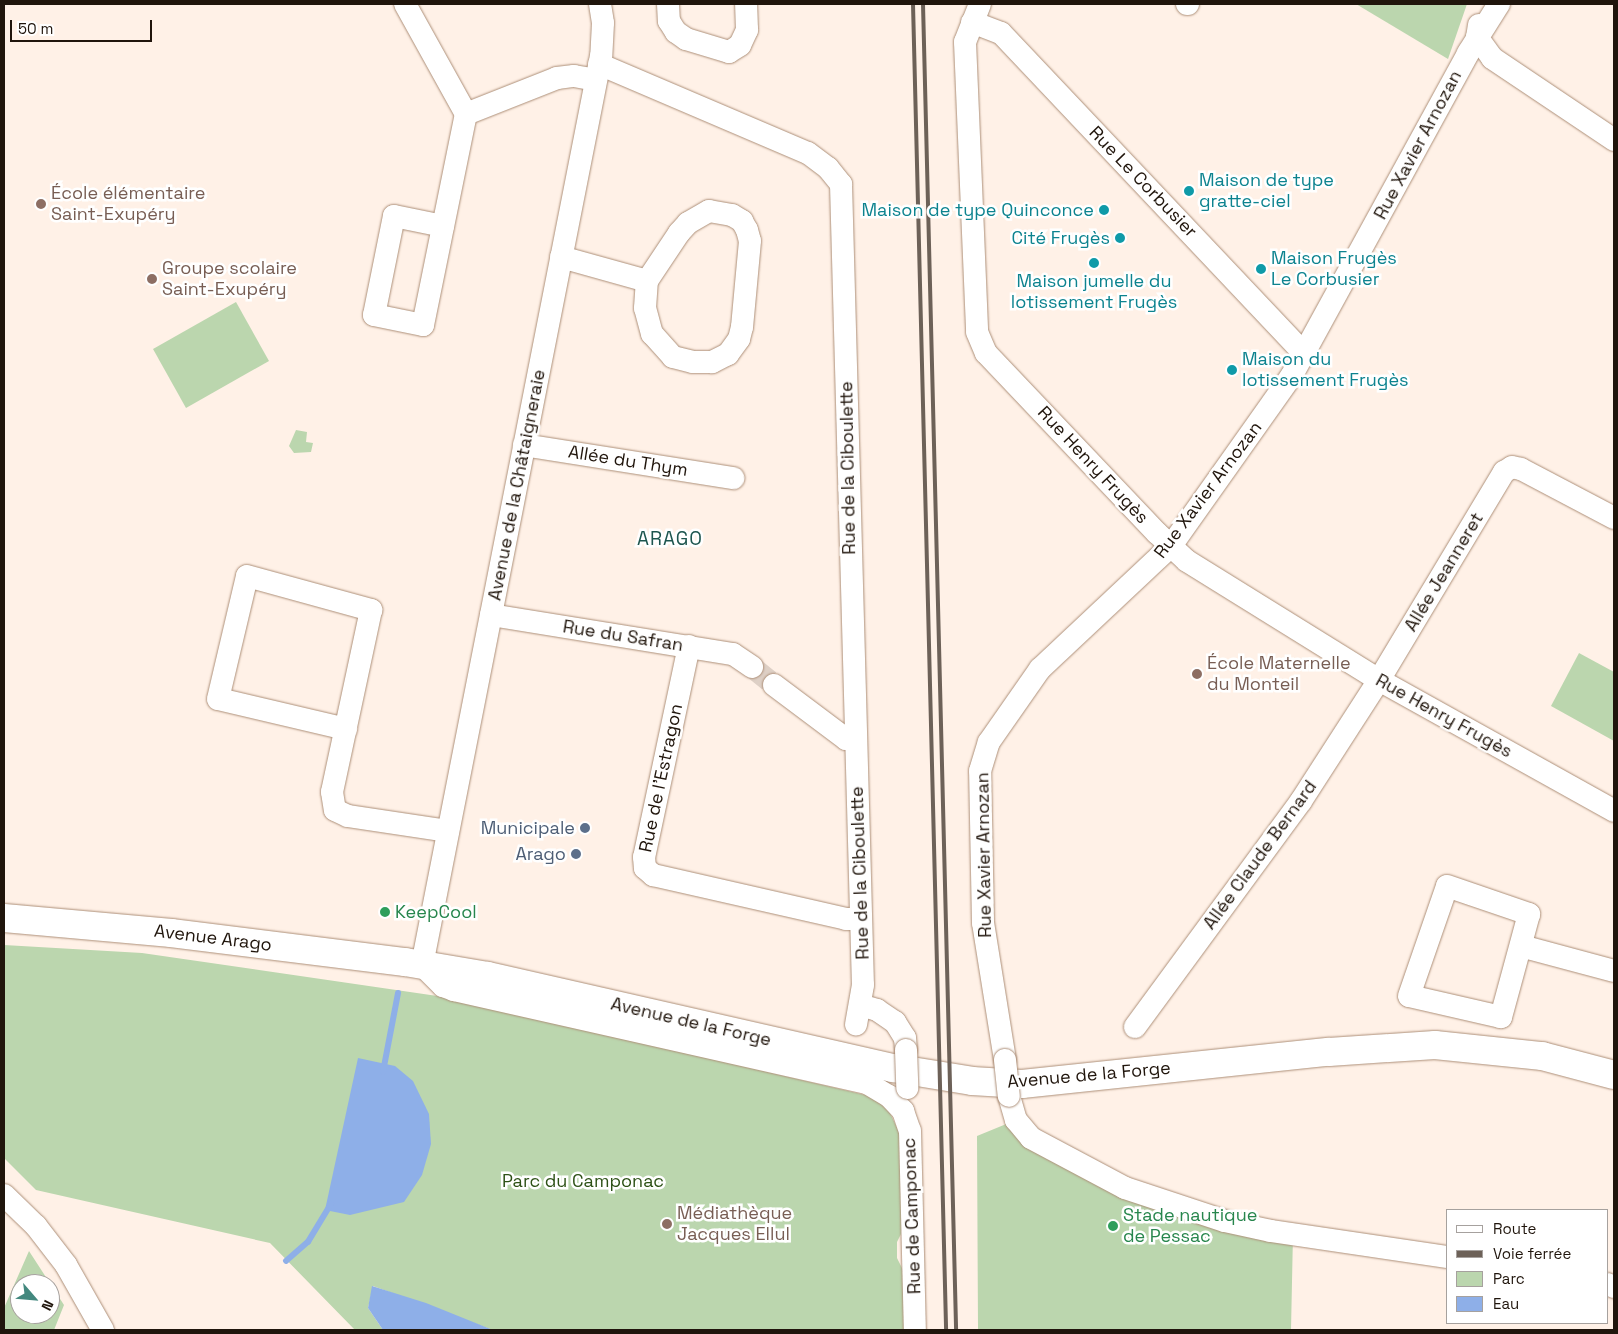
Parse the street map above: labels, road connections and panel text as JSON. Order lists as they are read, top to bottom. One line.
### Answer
{"streets":{"main road":["Avenue Arago","Avenue de la Forge"],"street":["Rue Xavier Arnozan","Rue Le Corbusier","Allée du Thym","Rue Henry Frugès","Rue de la Ciboulette","Avenue de la Châtaigneraie","Allée Jeanneret","Rue du Safran","Rue de l'Estragon","Allée Claude Bernard","Rue de Camponac"]},"crossings":[["Rue Xavier Arnozan","Rue Le Corbusier"],["Rue Xavier Arnozan","Rue Henry Frugès"],["Rue Le Corbusier","Rue Henry Frugès"],["Allée du Thym","Avenue de la Châtaigneraie"],["Rue Henry Frugès","Allée Jeanneret"],["Rue Henry Frugès","Allée Claude Bernard"],["Rue de la Ciboulette","Avenue de la Châtaigneraie"],["Rue de la Ciboulette","Rue de l'Estragon"],["Rue de la Ciboulette","Rue de Camponac"],["Avenue de la Châtaigneraie","Rue du Safran"],["Avenue de la Châtaigneraie","Avenue Arago"],["Avenue de la Châtaigneraie","Avenue de la Forge"],["Allée Jeanneret","Allée Claude Bernard"],["Rue du Safran","Rue de l'Estragon"],["Avenue Arago","Avenue de la Forge"]],"districts":["ARAGO"],"parks":["Parc du Camponac"],"places":["Maison de type gratte-ciel","École élémentaire Saint-Exupéry","Maison de type Quinconce","Cité Frugès","Maison jumelle du lotissement Frugès","Maison Frugès Le Corbusier","Groupe scolaire Saint-Exupéry","Maison du lotissement Frugès","École Maternelle du Monteil","Municipale","Arago","KeepCool","Médiathèque Jacques Ellul","Stade nautique de Pessac"],"legend":["Route","Voie ferrée","Parc","Eau"],"scale_bar":"50 m","north":"bottom right"}
